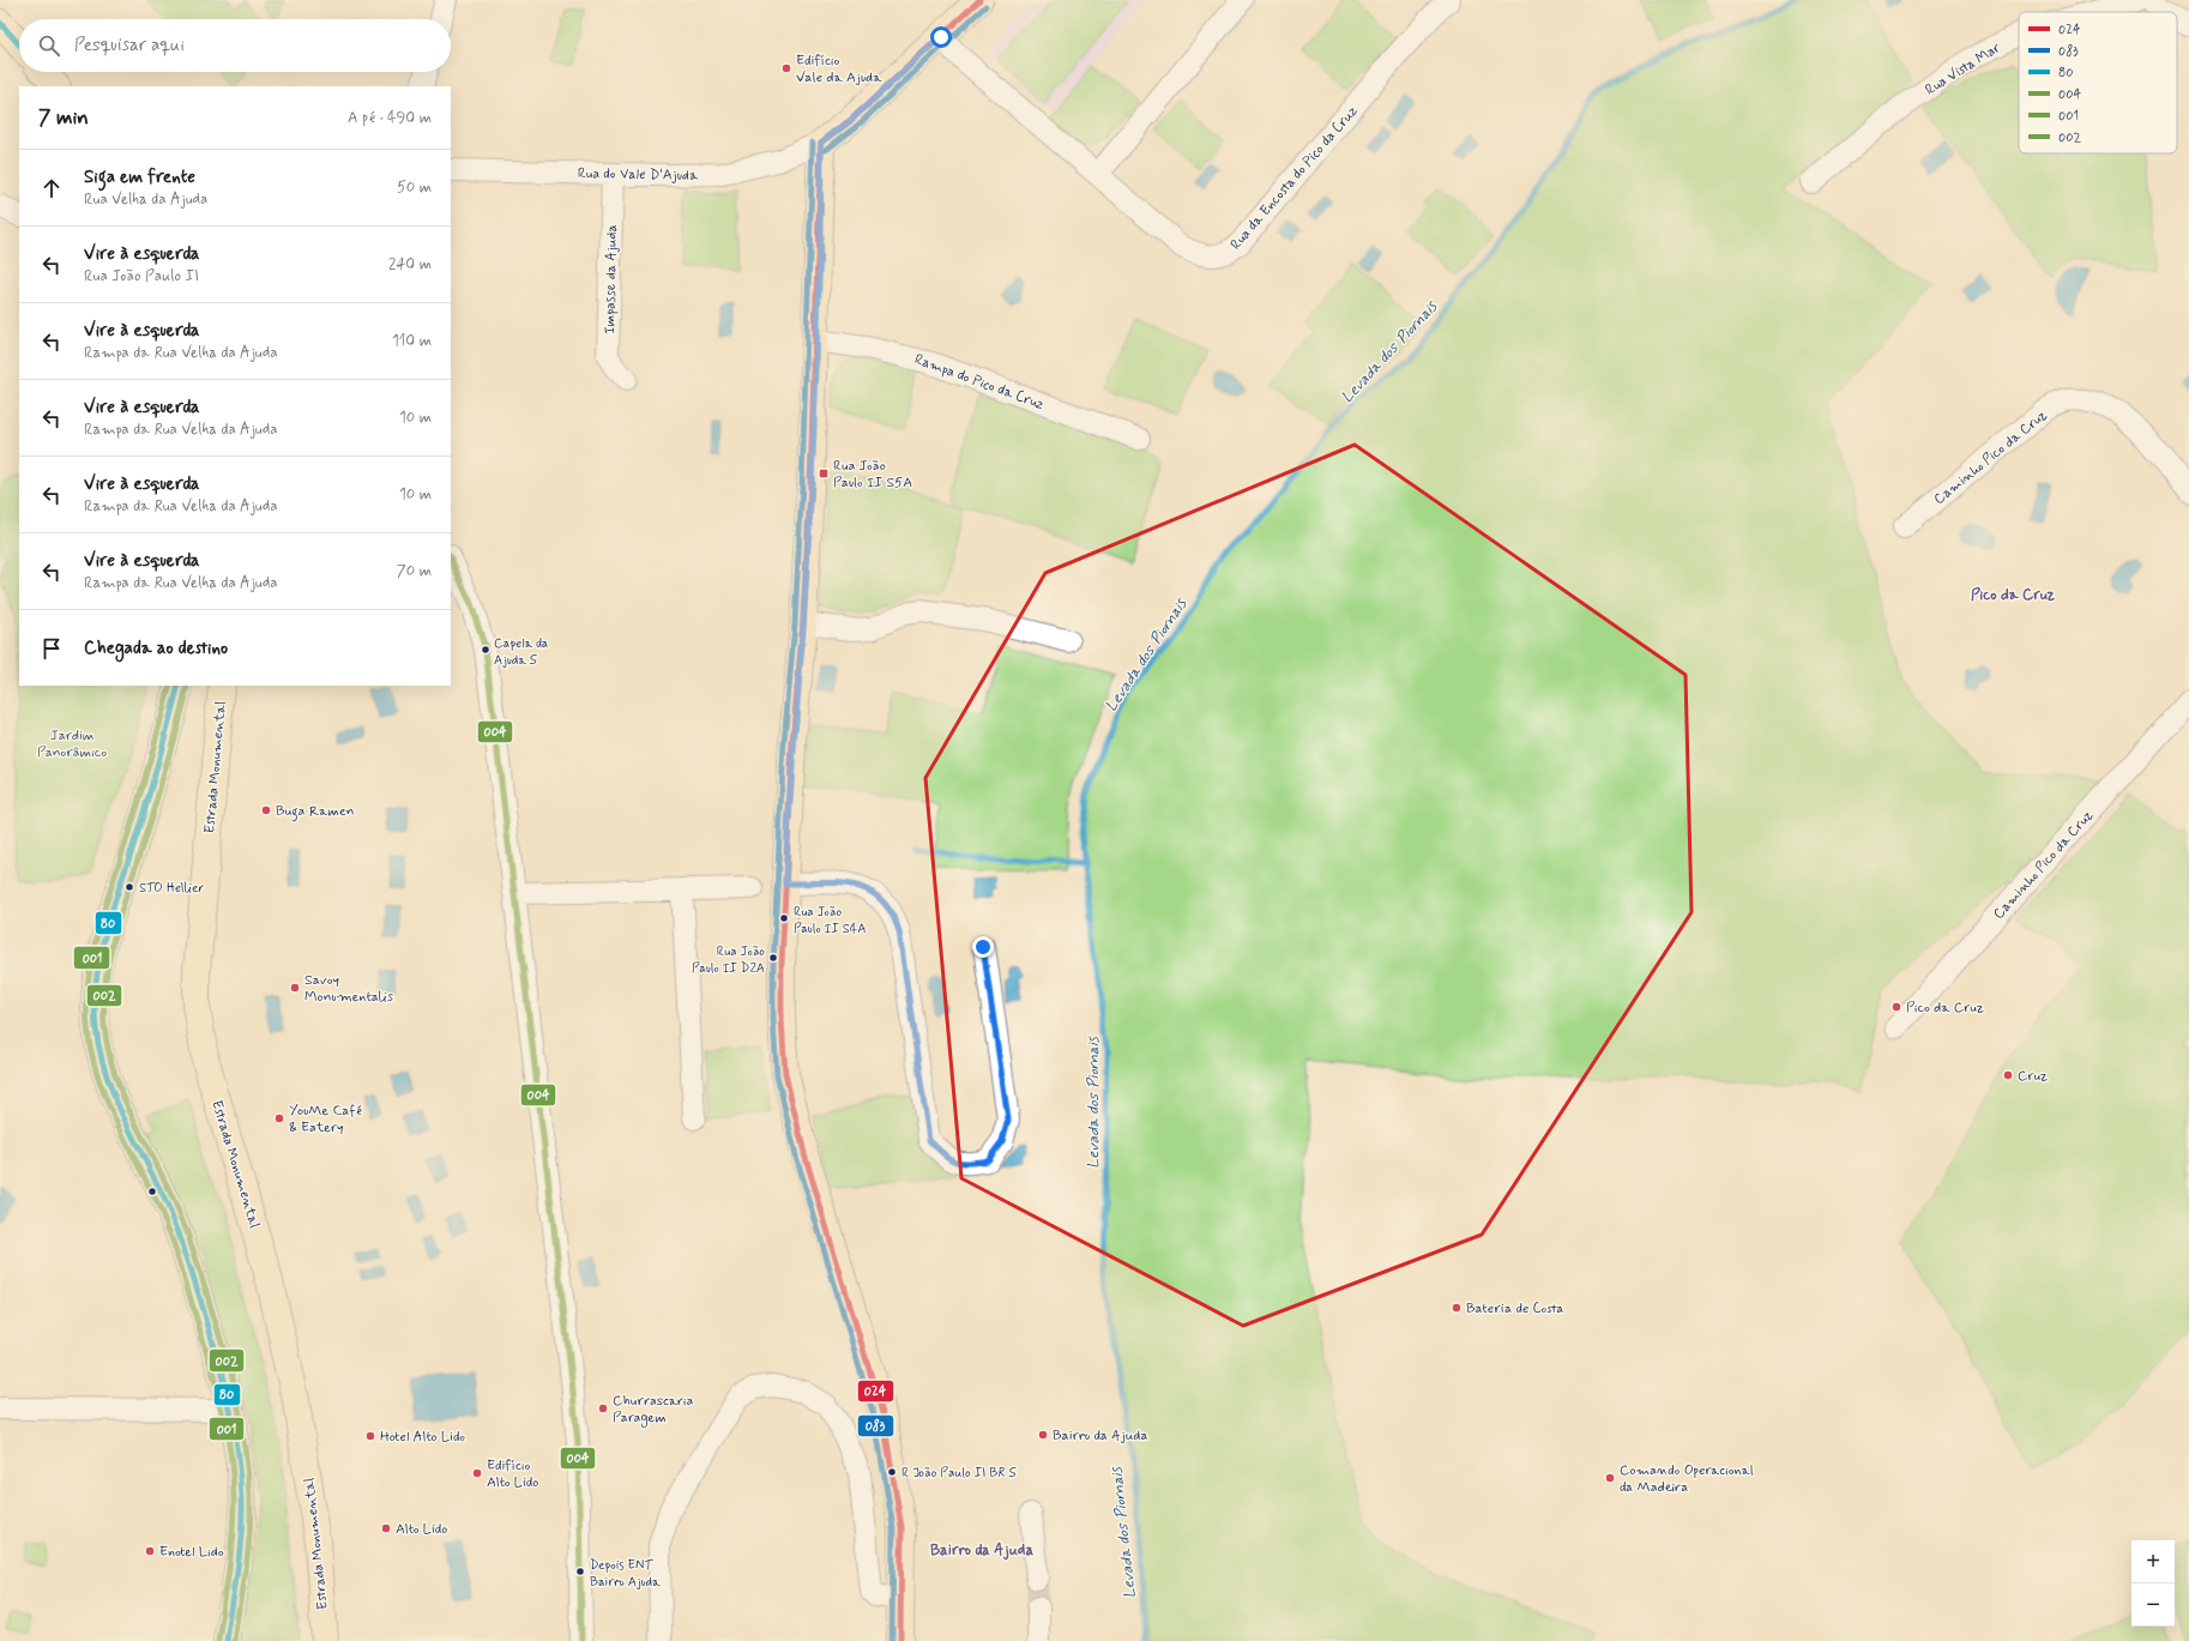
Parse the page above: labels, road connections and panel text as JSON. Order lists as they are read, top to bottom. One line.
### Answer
{"streets":{"street":["Rua Vista Mar","Rua do Vale D'Ajuda","Rua da Encosta do Pico da Cruz","Impasse da Ajuda","Rampa do Pico da Cruz","Caminho Pico da Cruz","Estrada Monumental"]},"crossings":[["Rua do Vale D'Ajuda","Impasse da Ajuda"]],"districts":["Pico da Cruz","Bairro da Ajuda"],"water":["Levada dos Piornais"],"parks":["Jardim Panorâmico"],"places":{"other":["Edifício Vale da Ajuda","Capela da Ajuda S","Buga Ramen","STO Hellier","Rua João Paulo II S4A","Rua João Paulo II D2A","Savoy Monumentalis","Pico da Cruz","Cruz","YouMe Café & Eatery","Bateria de Costa","Churrascaria Paragem","Bairro da Ajuda","Hotel Alto Lido","R João Paulo II BR S","Edifício Alto Lido","Comando Operacional da Madeira","Alto Lido","Enotel Lido","Depois ENT Bairro Ajuda"],"transit":["Rua João Paulo II S5A"]},"lines":["transit line 024","transit line 083","transit line 80","transit line 004","transit line 001","transit line 002"],"legend":["024","083","80","004","001","002"],"page":{"search":"Pesquisar aqui","heading":["7 min","A pé · 490 m"],"list":[["Siga em frente","Rua Velha da Ajuda","50 m"],["Vire à esquerda","Rua João Paulo II","240 m"],["Vire à esquerda","Rampa da Rua Velha da Ajuda","110 m"],["Vire à esquerda","Rampa da Rua Velha da Ajuda","10 m"],["Vire à esquerda","Rampa da Rua Velha da Ajuda","10 m"],["Vire à esquerda","Rampa da Rua Velha da Ajuda","70 m"],"Chegada ao destino"],"map_buttons":["+","−"]}}
